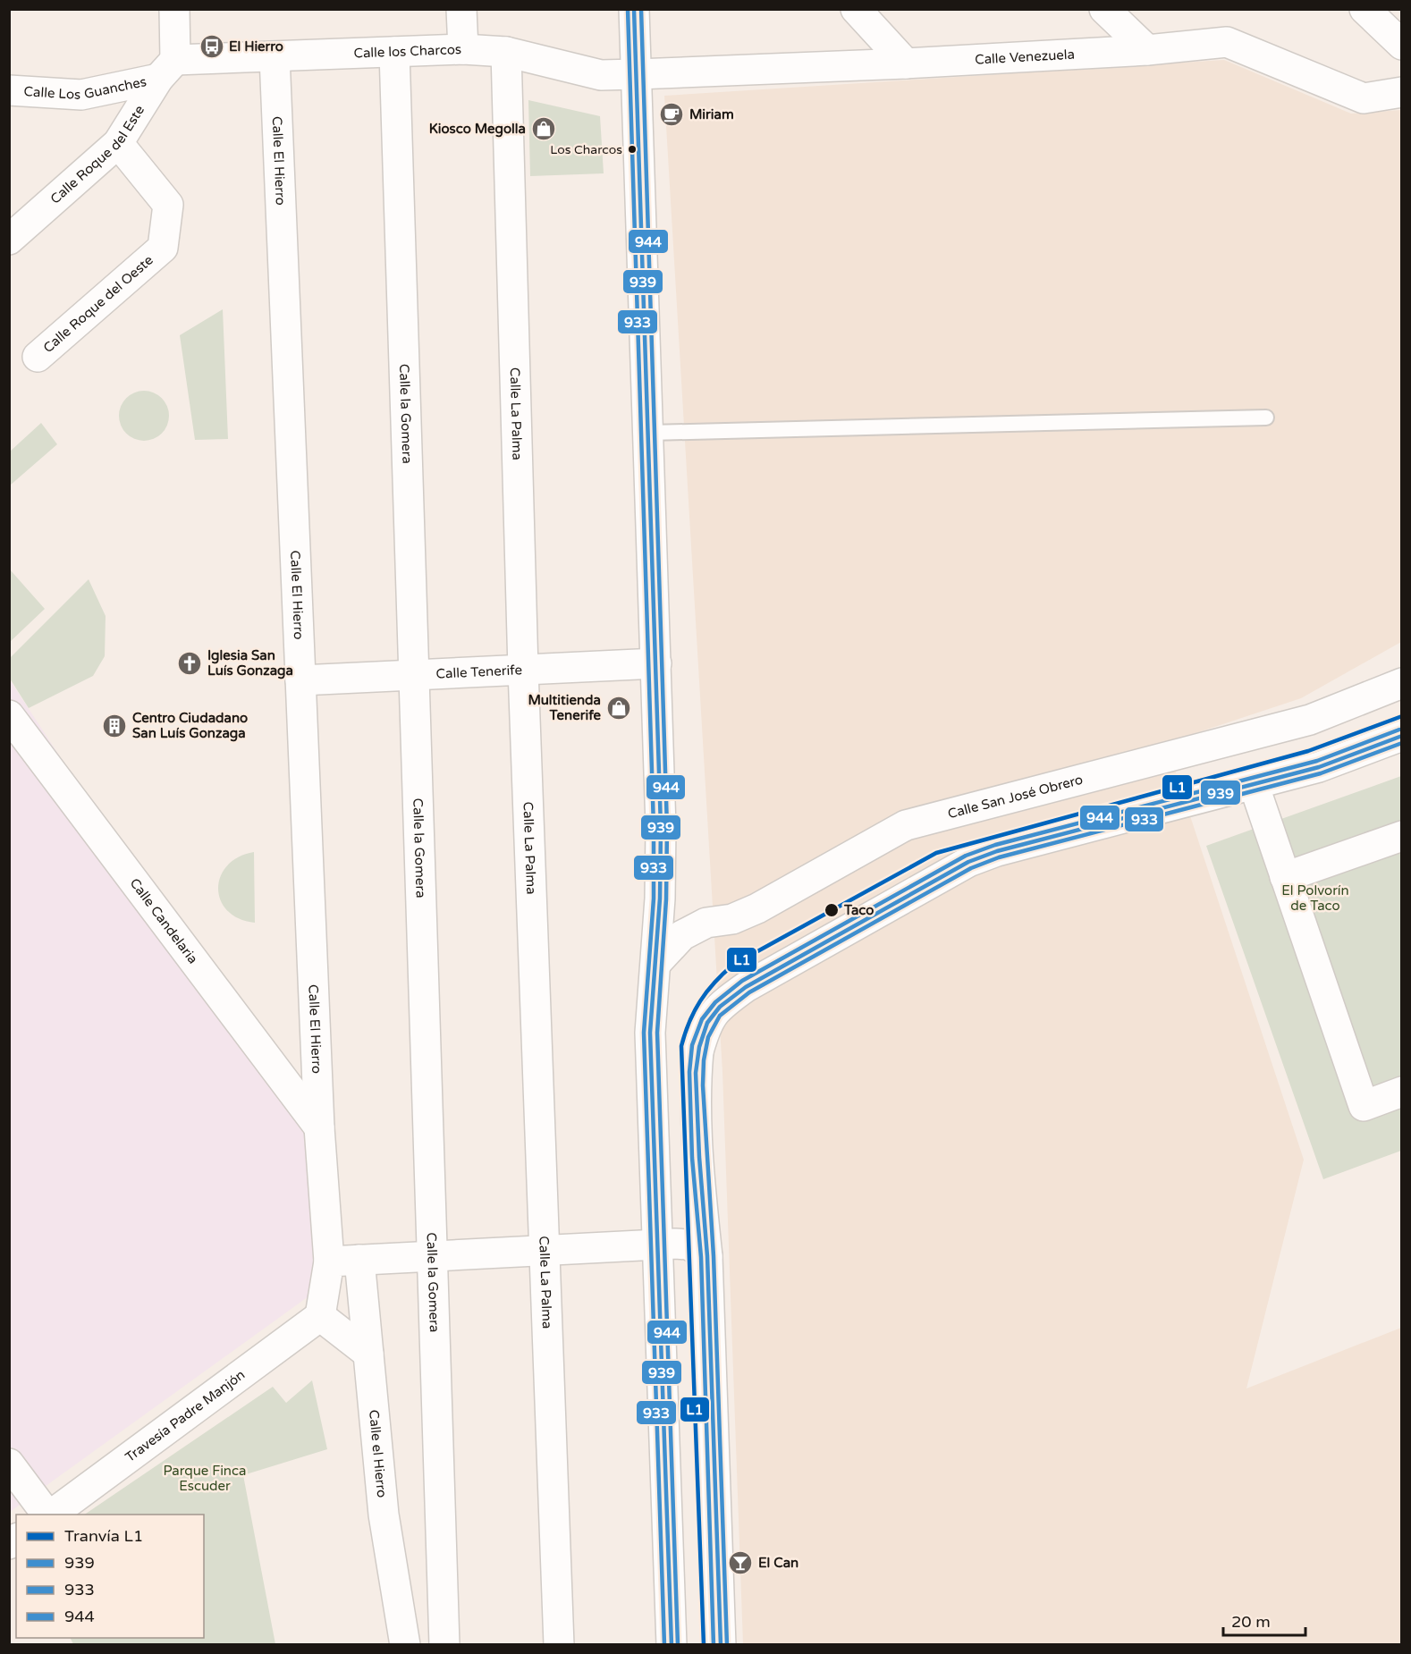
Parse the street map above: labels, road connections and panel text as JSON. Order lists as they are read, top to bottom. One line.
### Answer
{"streets":{"street":["Calle los Charcos","Calle Venezuela","Calle Los Guanches","Calle Roque del Este","Calle El Hierro","Calle Roque del Oeste","Calle la Gomera","Calle La Palma","Calle Tenerife","Calle San José Obrero","Calle Candelaria","Travesía Padre Manjón","Calle el Hierro"]},"crossings":[["Calle los Charcos","Calle Venezuela"],["Calle los Charcos","Calle Los Guanches"],["Calle los Charcos","Calle Roque del Este"],["Calle los Charcos","Calle El Hierro"],["Calle los Charcos","Calle la Gomera"],["Calle los Charcos","Calle La Palma"],["Calle Los Guanches","Calle Roque del Este"],["Calle Los Guanches","Calle Roque del Oeste"],["Calle Roque del Este","Calle Roque del Oeste"],["Calle El Hierro","Calle Tenerife"],["Calle El Hierro","Calle Candelaria"],["Calle El Hierro","Travesía Padre Manjón"],["Calle la Gomera","Calle Tenerife"],["Calle La Palma","Calle Tenerife"]],"parks":["El Polvorín de Taco","Parque Finca Escuder"],"places":{"bus stop":["El Hierro"],"cafe":["Miriam"],"shop":["Kiosco Megolla","Multitienda Tenerife"],"other":["Los Charcos","Taco"],"church":["Iglesia San Luís Gonzaga"],"building":["Centro Ciudadano San Luís Gonzaga"],"bar":["El Can"]},"lines":["transit line 939","transit line 933","transit line 944","tram line L1"],"legend":["Tranvía L1","939","933","944"],"scale_bar":"20 m"}
